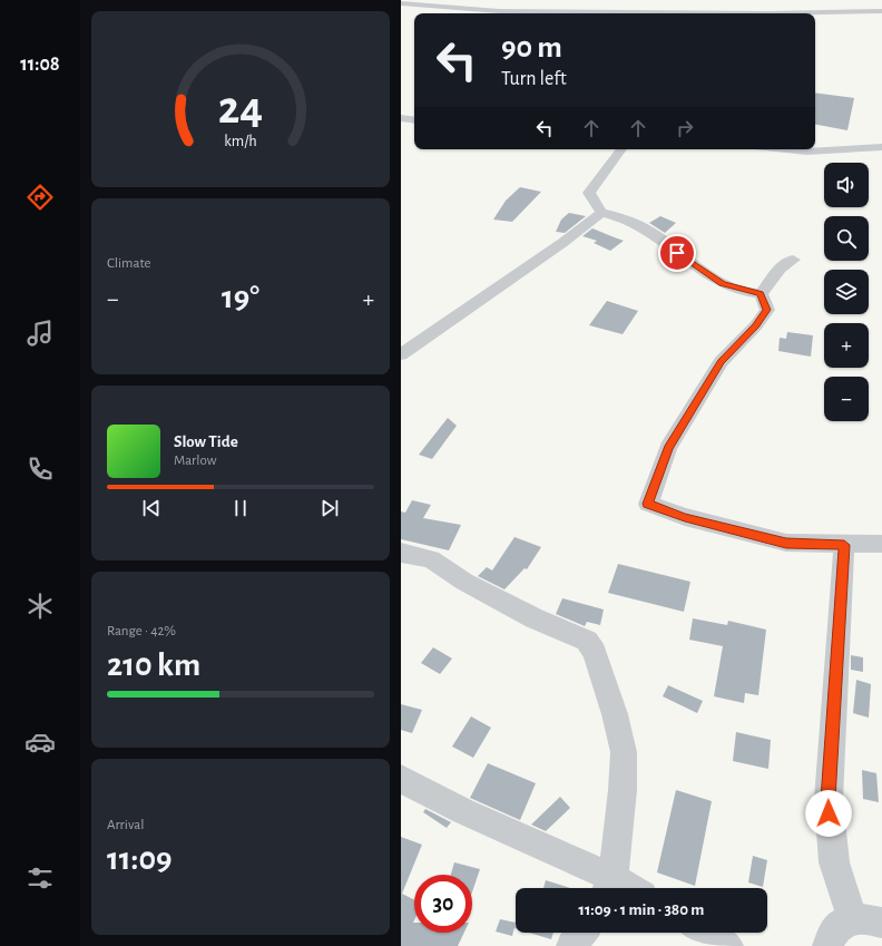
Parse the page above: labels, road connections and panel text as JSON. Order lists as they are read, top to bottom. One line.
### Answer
{"page":{"tabs":"11:08","turn":["90 m","Turn left"],"map_buttons":["+","−"],"tile":["Climate",["Range · 42%","210 km"],["Arrival","11:09"]],"heat":["−","19°","+"],"song":["Slow Tide","Marlow"],"limit":"30","trip":"11:09 · 1 min · 380 m","gauge":["24","km/h"]}}
